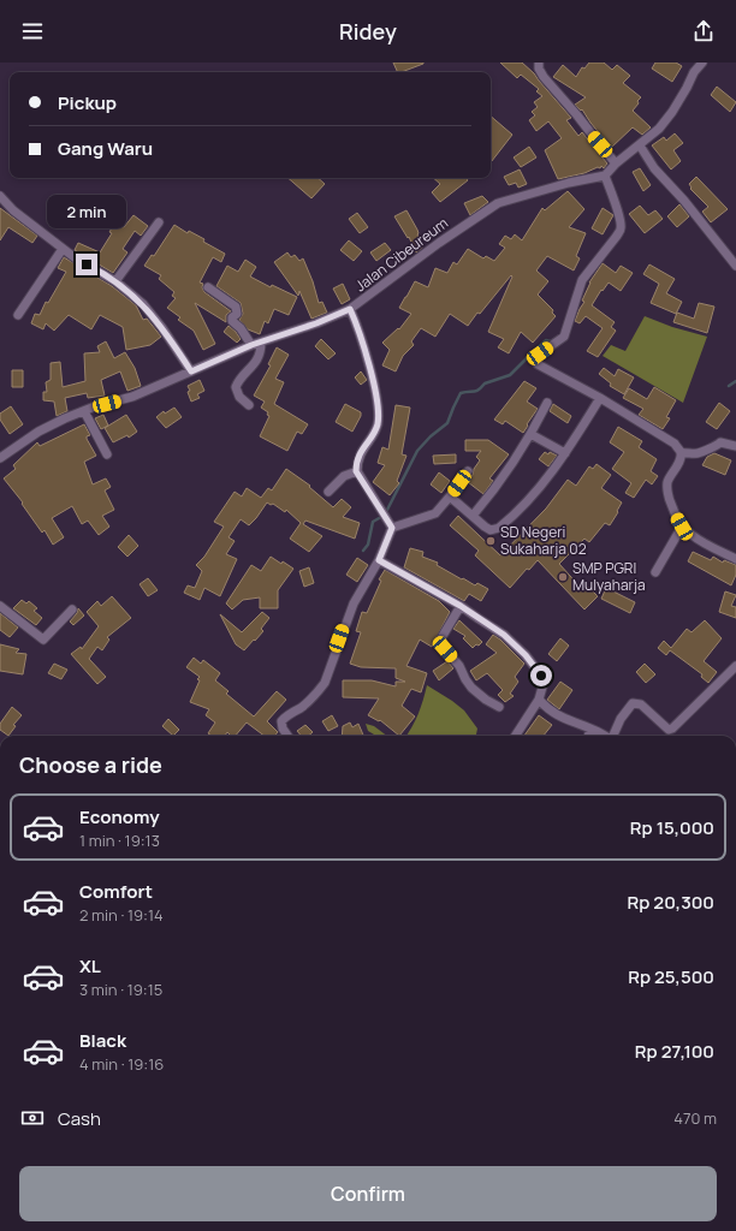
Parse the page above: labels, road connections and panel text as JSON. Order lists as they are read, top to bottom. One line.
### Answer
{"streets":{"street":["Jalan Cibeureum"]},"places":["SD Negeri Sukaharja 02","SMP PGRI Mulyaharja"],"page":{"header":"Ridey","banner":["Pickup","Gang Waru"],"bubble":"2 min","heading":"Choose a ride","list":[{"name":"Economy","note":"1 min · 19:13","value":"Rp 15,000"},{"name":"Comfort","note":"2 min · 19:14","value":"Rp 20,300"},{"name":"XL","note":"3 min · 19:15","value":"Rp 25,500"},{"name":"Black","note":"4 min · 19:16","value":"Rp 27,100"}],"pay":["Cash","470 m"],"buttons":"Confirm"}}
